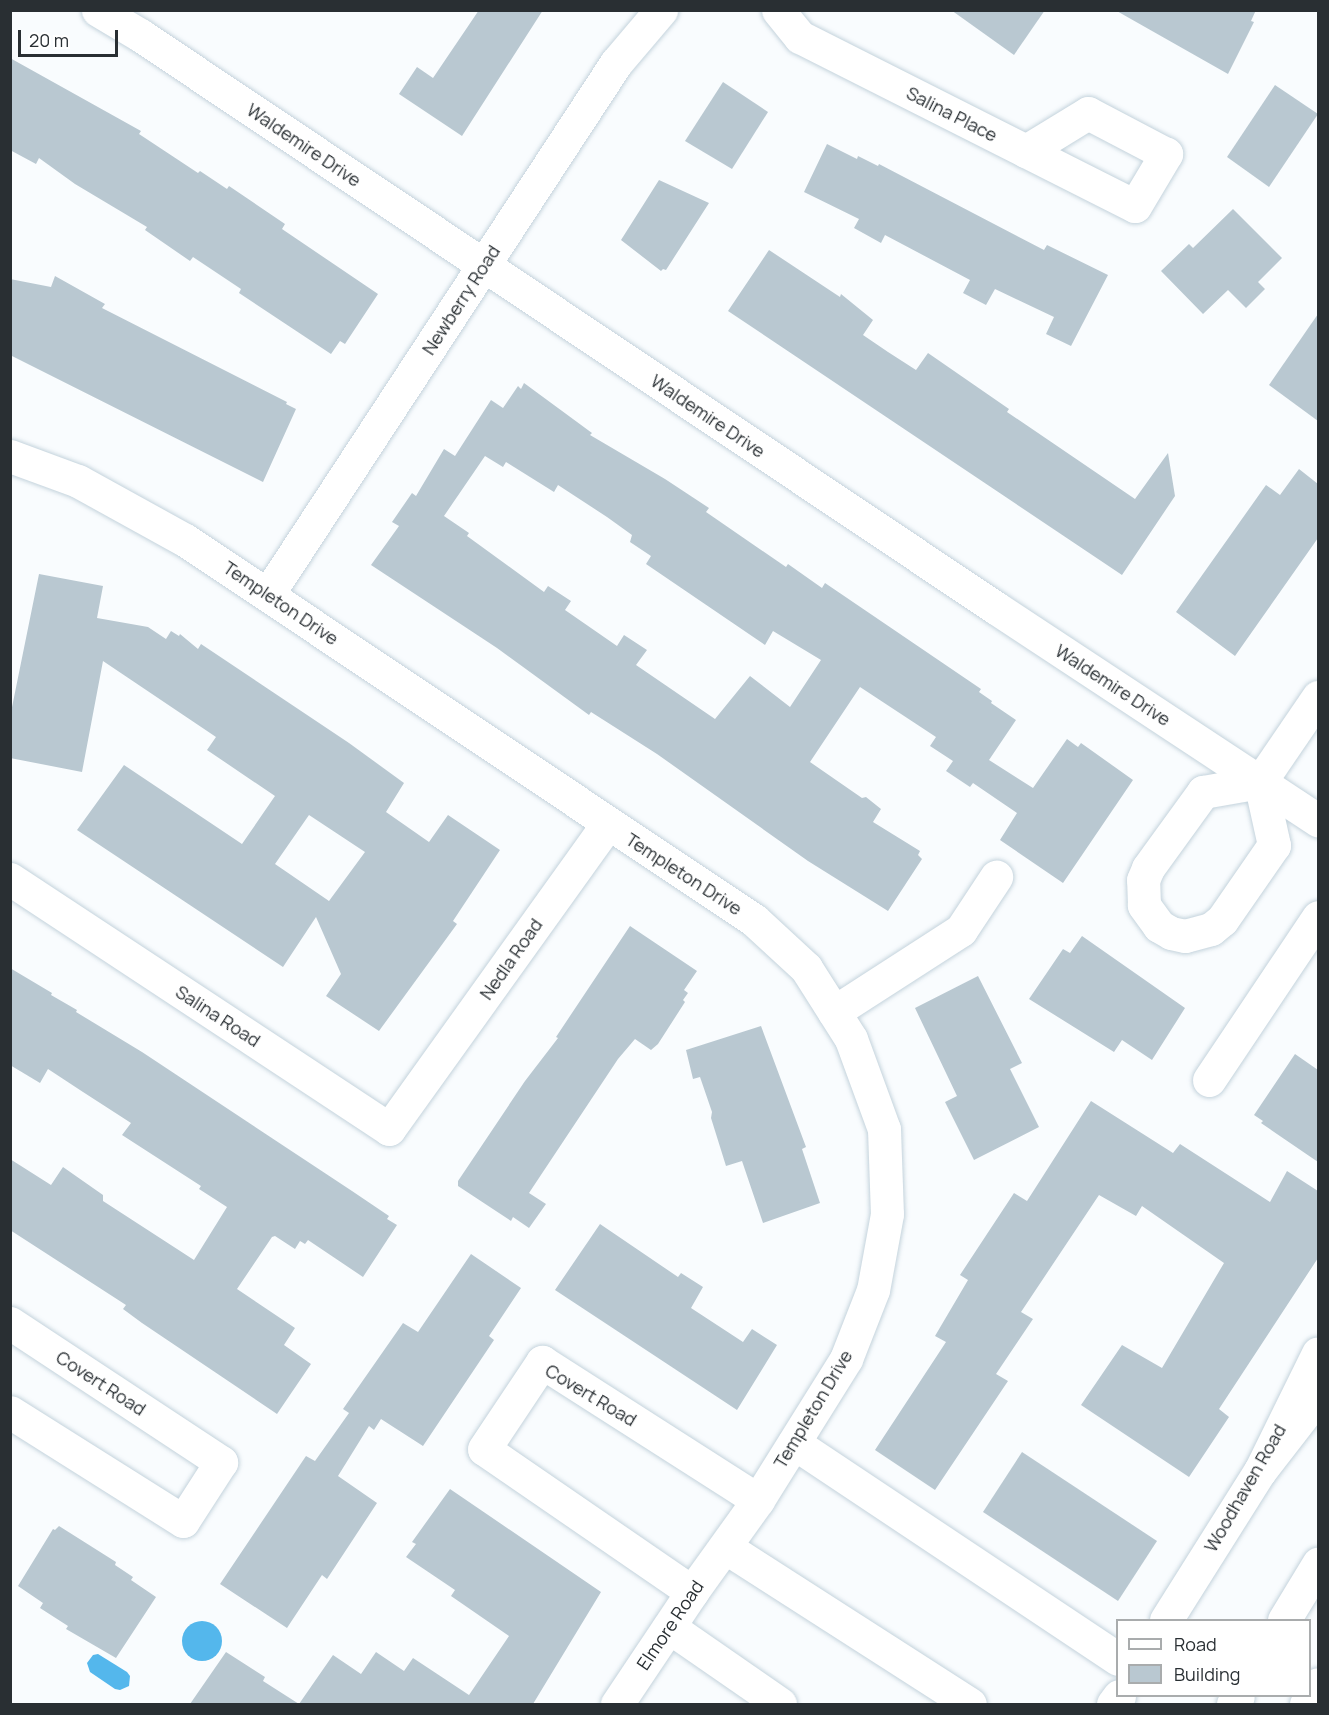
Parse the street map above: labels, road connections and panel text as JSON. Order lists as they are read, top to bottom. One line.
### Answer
{"streets":{"main road":["Salina Place","Waldemire Drive","Newberry Road","Templeton Drive","Nedla Road","Salina Road","Covert Road","Woodhaven Road","Elmore Road"]},"crossings":[["Waldemire Drive","Newberry Road"],["Newberry Road","Templeton Drive"],["Templeton Drive","Nedla Road"],["Templeton Drive","Covert Road"],["Templeton Drive","Elmore Road"],["Nedla Road","Salina Road"],["Covert Road","Elmore Road"]],"legend":["Road","Building"],"scale_bar":"20 m"}
